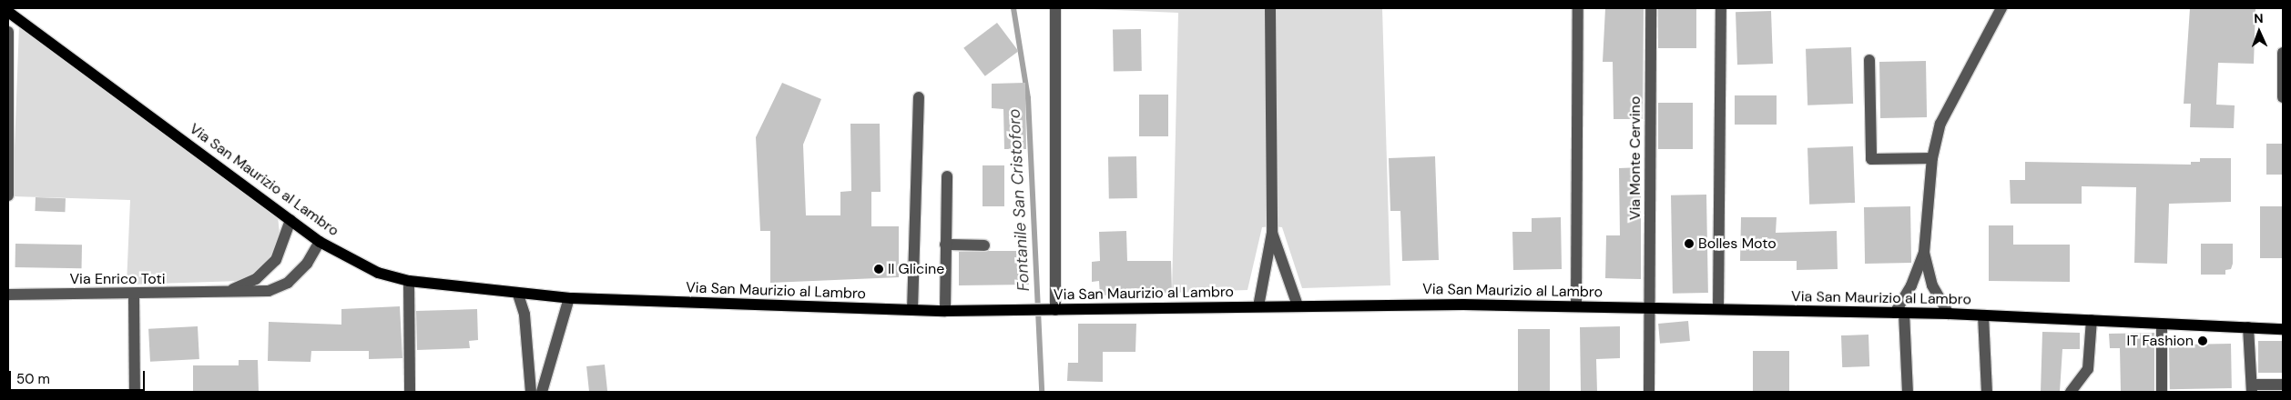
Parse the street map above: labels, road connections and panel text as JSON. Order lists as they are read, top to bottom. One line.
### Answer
{"streets":{"main road":["Via San Maurizio al Lambro"],"street":["Via Monte Cervino","Via Enrico Toti"]},"crossings":[["Via Monte Cervino","Via San Maurizio al Lambro"],["Via San Maurizio al Lambro","Via Enrico Toti"]],"water":["Fontanile San Cristoforo"],"places":["Bolles Moto","Il Glicine","IT Fashion"],"scale_bar":"50 m","north":"top"}
